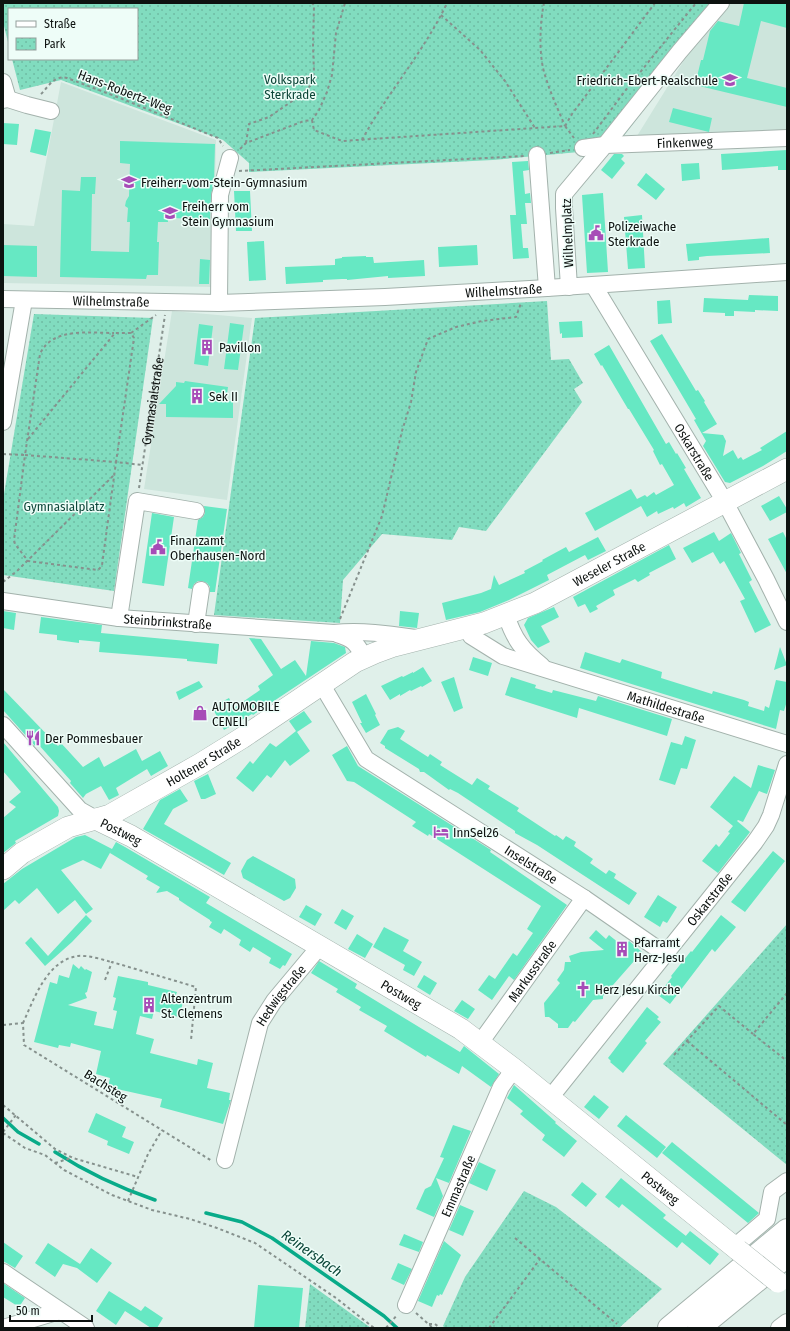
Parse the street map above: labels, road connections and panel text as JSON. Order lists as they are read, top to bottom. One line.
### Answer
{"streets":{"main road":["Weseler Straße","Holtener Straße","Postweg"],"street":["Finkenweg","Wilhelmplatz","Wilhelmstraße","Oskarstraße","Steinbrinkstraße","Mathildestraße","Inselstraße","Markusstraße","Hedwigstraße","Emmastraße"],"path":["Hans-Robertz-Weg","Gymnasialstraße","Bachsteg"]},"crossings":[["Finkenweg","Wilhelmplatz"],["Wilhelmplatz","Wilhelmstraße"],["Wilhelmstraße","Gymnasialstraße"],["Wilhelmstraße","Oskarstraße"],["Oskarstraße","Weseler Straße"],["Oskarstraße","Postweg"],["Oskarstraße","Inselstraße"],["Weseler Straße","Steinbrinkstraße"],["Weseler Straße","Mathildestraße"],["Weseler Straße","Holtener Straße"],["Steinbrinkstraße","Holtener Straße"],["Holtener Straße","Postweg"],["Holtener Straße","Inselstraße"],["Postweg","Markusstraße"],["Postweg","Hedwigstraße"],["Postweg","Emmastraße"],["Inselstraße","Markusstraße"],["Hedwigstraße","Bachsteg"]],"water":["Reinersbach"],"parks":["Volkspark Sterkrade","Gymnasialplatz"],"places":{"school or university":["Friedrich-Ebert-Realschule","Freiherr-vom-Stein-Gymnasium","Freiherr vom Stein Gymnasium"],"public building":["Polizeiwache Sterkrade","Finanzamt Oberhausen-Nord"],"building":["Pavillon","Sek II","Pfarramt Herz-Jesu","Altenzentrum St. Clemens"],"shop":["AUTOMOBILE CENELI"],"restaurant":["Der Pommesbauer"],"hotel":["InnSel26"],"church":["Herz Jesu Kirche"]},"legend":["Straße","Park"],"scale_bar":"50 m"}
